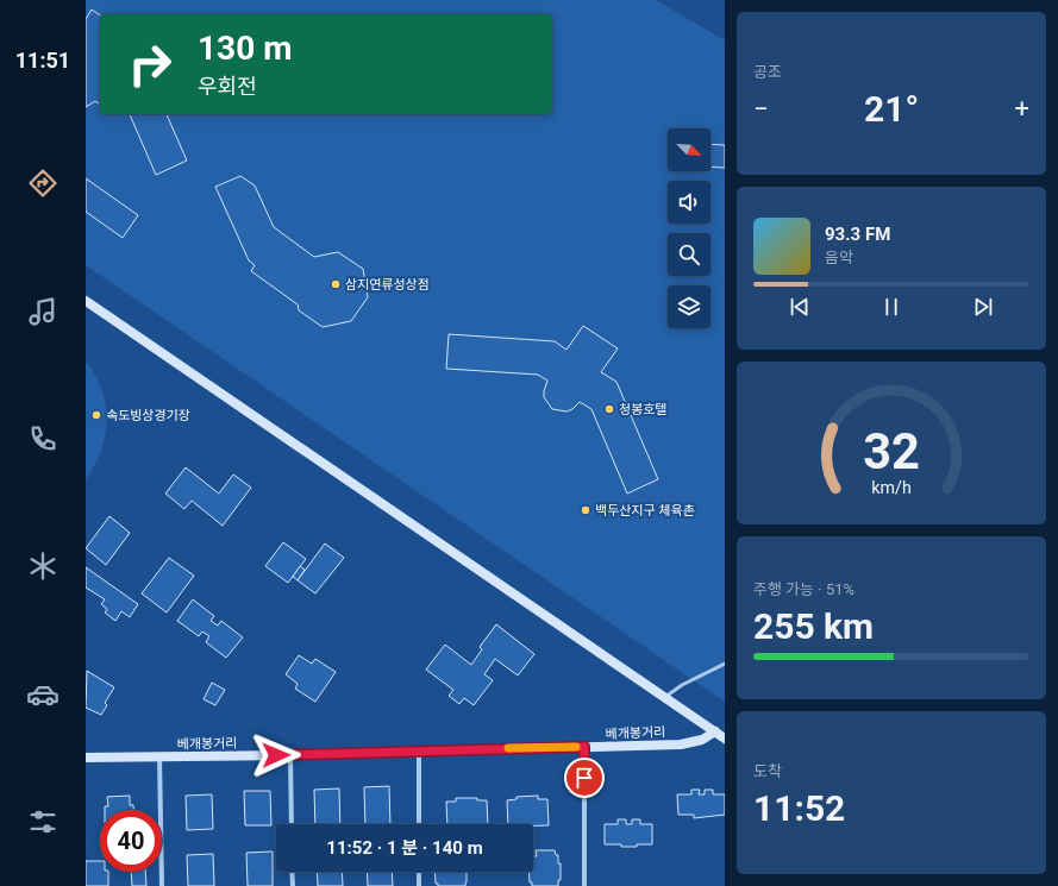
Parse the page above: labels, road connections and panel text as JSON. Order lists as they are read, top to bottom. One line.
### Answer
{"streets":{"street":["베개봉거리"]},"places":["삼지연류성상점","청봉호텔","속도빙상경기장","백두산지구 체육촌"],"north":"bottom right","page":{"tabs":"11:51","tile":["공조",["주행 가능 · 51%","255 km"],["도착","11:52"]],"turn":["130 m","우회전"],"heat":["−","21°","+"],"song":["93.3 FM","음악"],"limit":"40","trip":"11:52 · 1 분 · 140 m","gauge":["32","km/h"]}}
